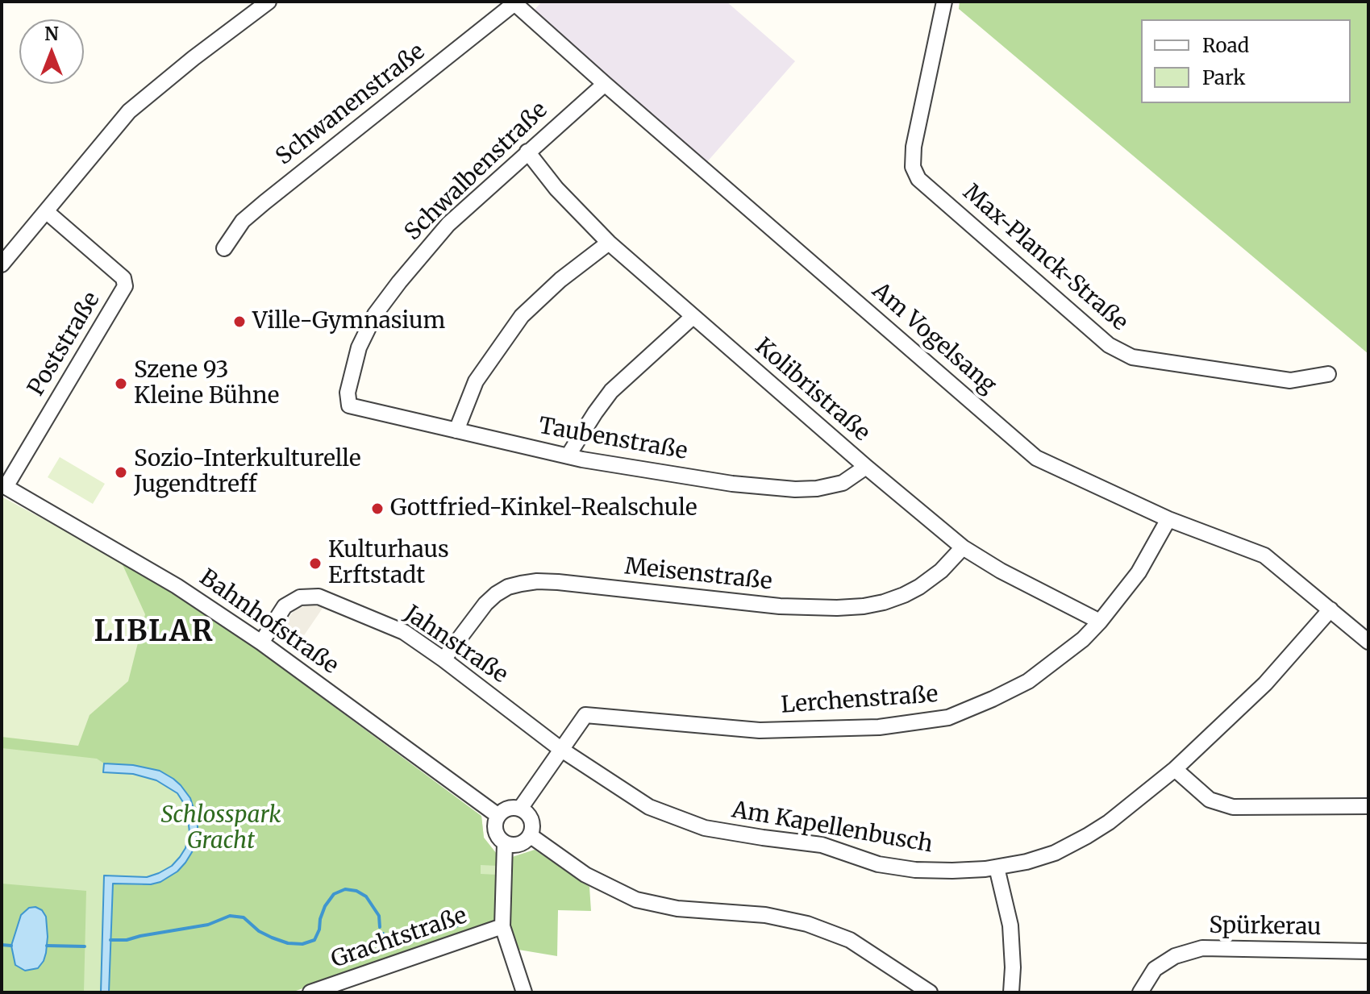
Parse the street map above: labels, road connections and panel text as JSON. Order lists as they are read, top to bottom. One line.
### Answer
{"streets":{"street":["Schwanenstraße","Schwalbenstraße","Max-Planck-Straße","Am Vogelsang","Poststraße","Kolibristraße","Taubenstraße","Meisenstraße","Bahnhofstraße","Jahnstraße","Lerchenstraße","Am Kapellenbusch","Spürkerau","Grachtstraße"]},"crossings":[["Schwanenstraße","Am Vogelsang"],["Schwalbenstraße","Am Vogelsang"],["Schwalbenstraße","Kolibristraße"],["Schwalbenstraße","Taubenstraße"],["Am Vogelsang","Lerchenstraße"],["Am Vogelsang","Am Kapellenbusch"],["Poststraße","Bahnhofstraße"],["Kolibristraße","Taubenstraße"],["Kolibristraße","Meisenstraße"],["Kolibristraße","Lerchenstraße"],["Meisenstraße","Jahnstraße"],["Bahnhofstraße","Jahnstraße"],["Bahnhofstraße","Lerchenstraße"],["Jahnstraße","Lerchenstraße"],["Jahnstraße","Am Kapellenbusch"],["Lerchenstraße","Am Kapellenbusch"]],"districts":["LIBLAR"],"parks":["Schlosspark Gracht"],"places":["Ville-Gymnasium","Szene 93 Kleine Bühne","Sozio-Interkulturelle Jugendtreff","Gottfried-Kinkel-Realschule","Kulturhaus Erftstadt"],"legend":["Road","Park"],"north":"top"}
